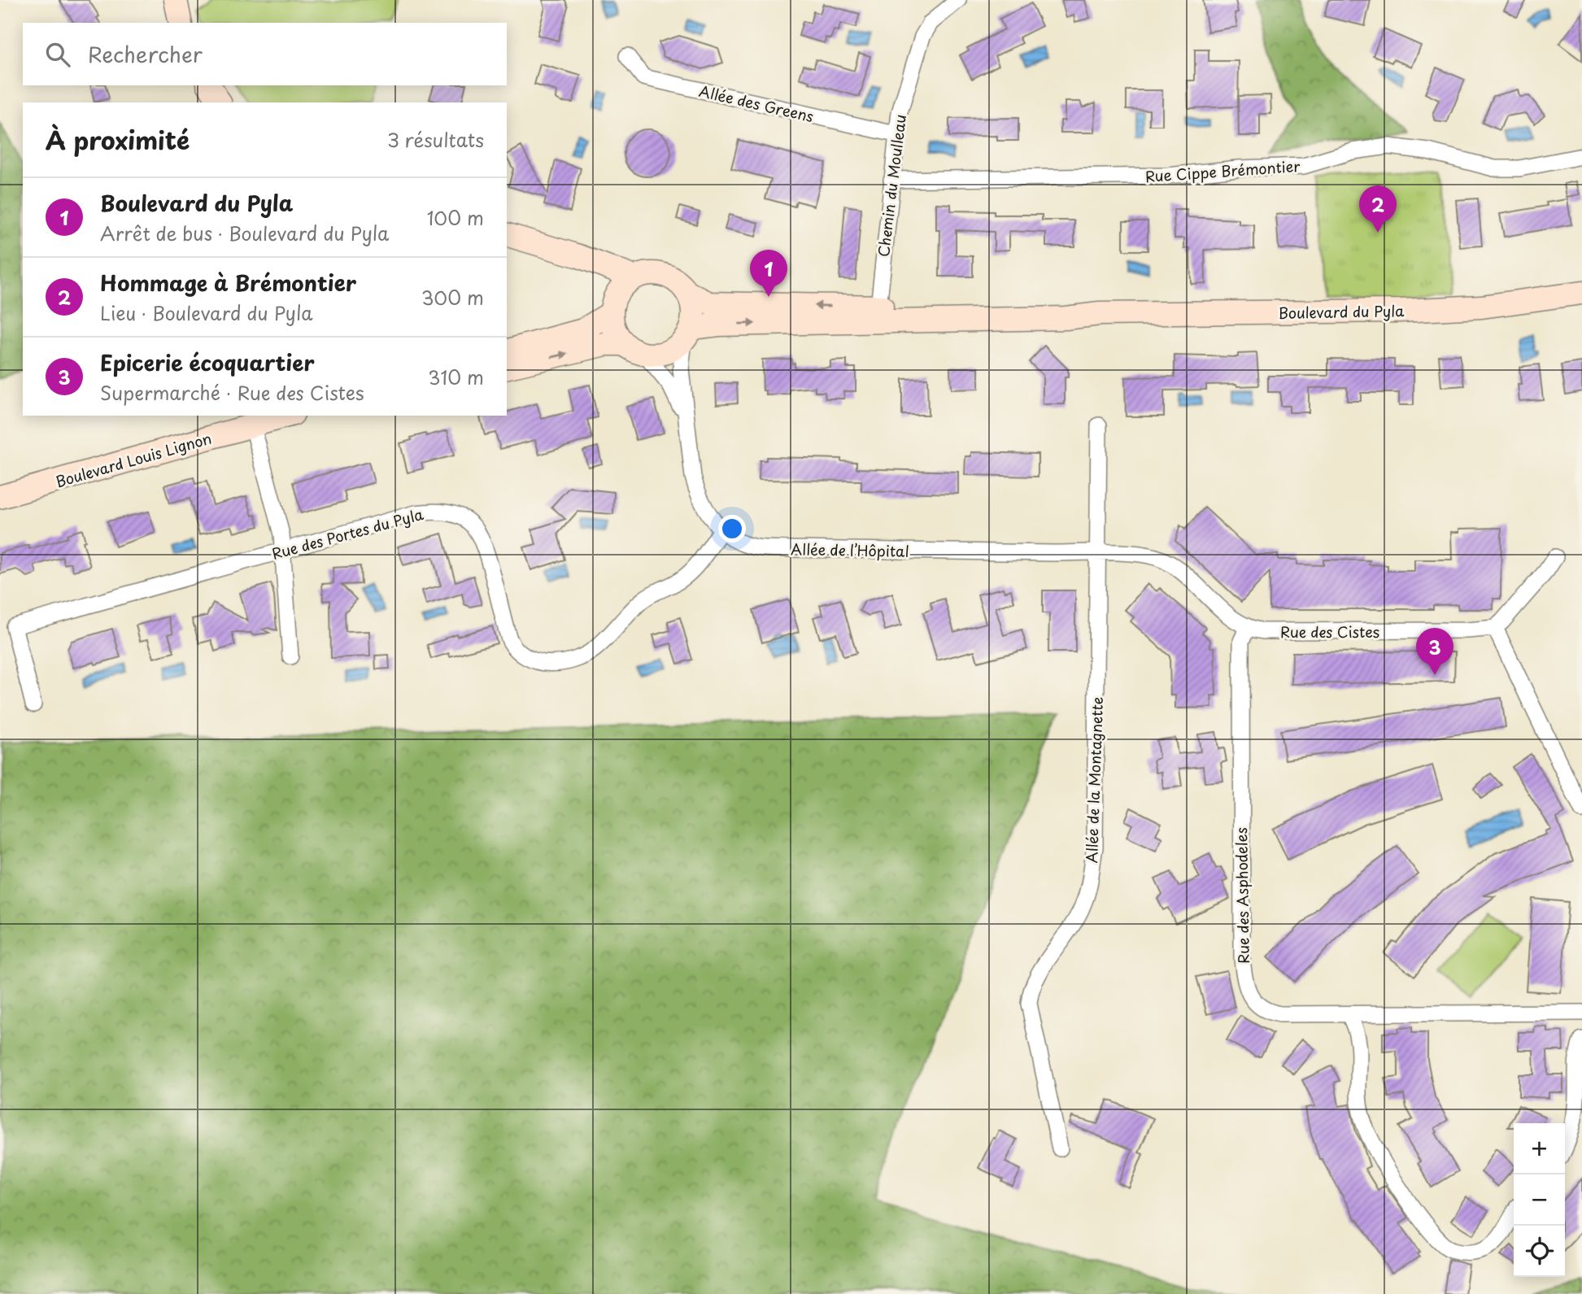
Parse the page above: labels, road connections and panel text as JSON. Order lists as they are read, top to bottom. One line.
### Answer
{"streets":{"main road":["Boulevard du Pyla","Boulevard Louis Lignon"],"street":["Allée des Greens","Rue Cippe Brémontier","Chemin du Moulleau","Rue des Portes du Pyla","Allée de l’Hôpital","Rue des Cistes","Allée de la Montagnette","Rue des Asphodeles"]},"crossings":[["Allée des Greens","Chemin du Moulleau"],["Rue Cippe Brémontier","Chemin du Moulleau"],["Chemin du Moulleau","Boulevard du Pyla"],["Boulevard du Pyla","Allée de l’Hôpital"],["Rue des Portes du Pyla","Allée de l’Hôpital"],["Allée de l’Hôpital","Rue des Cistes"],["Allée de l’Hôpital","Allée de la Montagnette"],["Rue des Cistes","Allée de la Montagnette"],["Rue des Cistes","Rue des Asphodeles"]],"page":{"search":"Rechercher","heading":["À proximité","3 résultats"],"list":[{"mark":"1","name":"Boulevard du Pyla","note":"Arrêt de bus · Boulevard du Pyla","value":"100 m"},{"mark":"2","name":"Hommage à Brémontier","note":"Lieu · Boulevard du Pyla","value":"300 m"},{"mark":"3","name":"Epicerie écoquartier","note":"Supermarché · Rue des Cistes","value":"310 m"}],"pins":["2","1","3"],"map_buttons":["+","−"]}}
